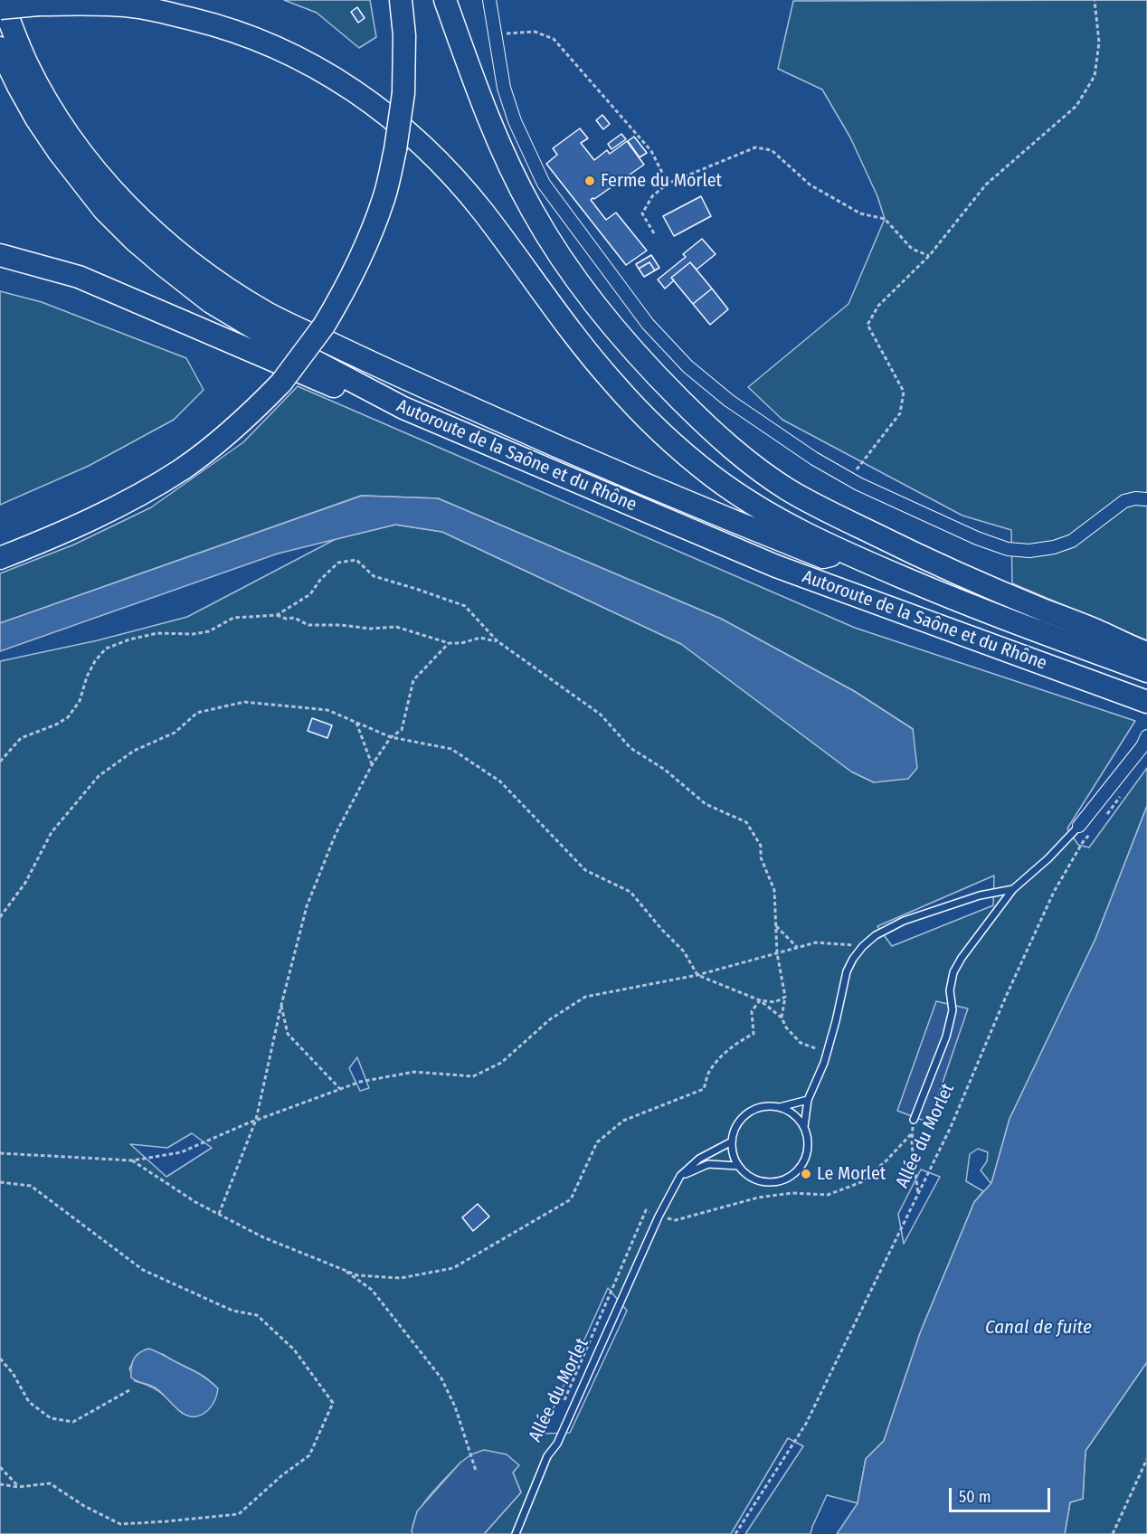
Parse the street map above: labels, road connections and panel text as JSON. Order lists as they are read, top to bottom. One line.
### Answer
{"streets":{"highway":["Autoroute de la Saône et du Rhône"],"lane":["Allée du Morlet"]},"water":["Canal de fuite"],"places":["Ferme du Morlet","Le Morlet"],"scale_bar":"50 m"}
